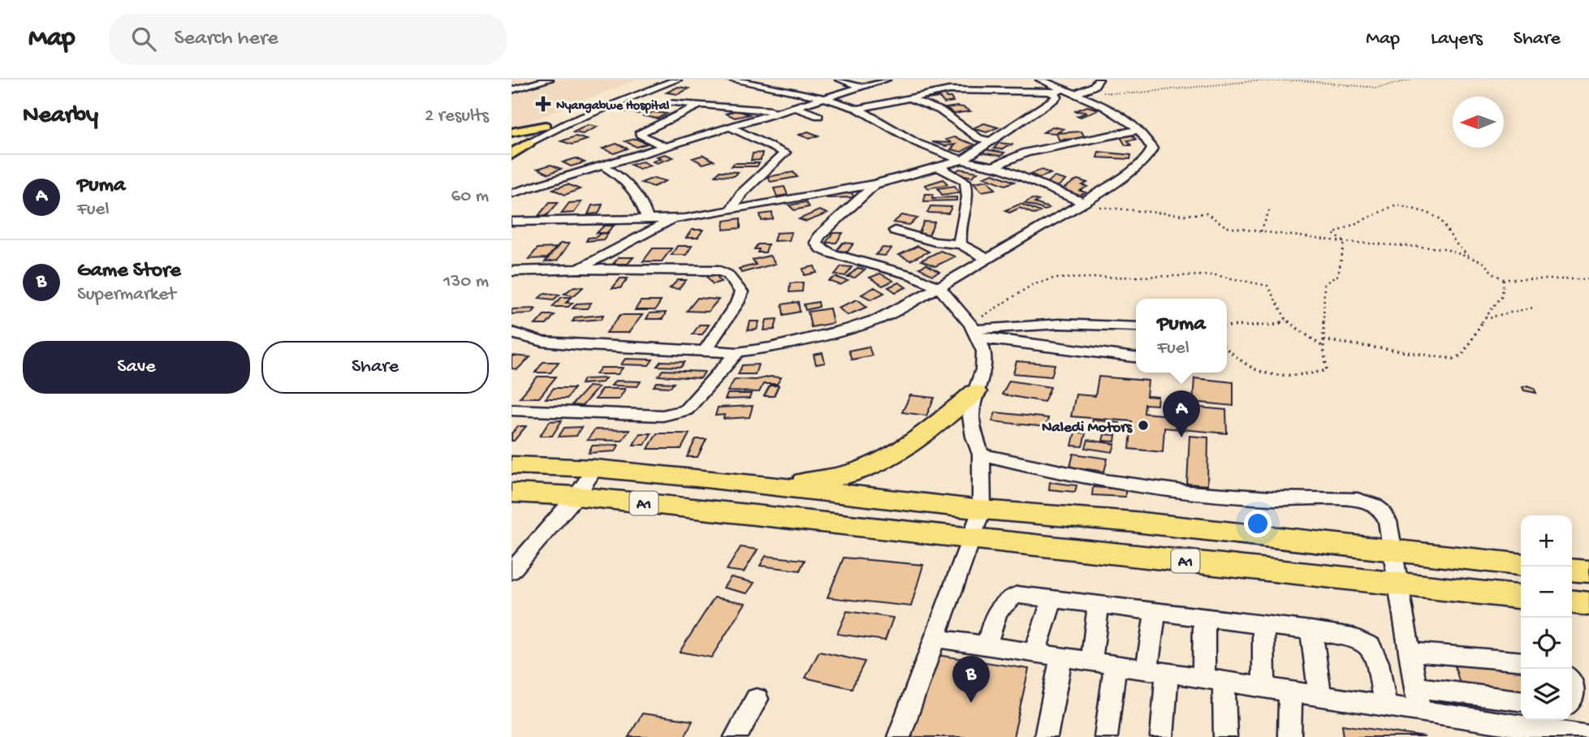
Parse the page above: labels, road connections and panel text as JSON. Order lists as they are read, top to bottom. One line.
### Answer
{"streets":{"highway":["A1"]},"places":{"health":["Nyangabwe Hospital"],"other":["Naledi Motors"]},"north":"left","page":{"header":"Map","search":"Search here","nav":["Map","Layers","Share"],"heading":["Nearby","2 results"],"list":[{"mark":"A","name":"Puma","note":"Fuel","value":"60 m"},{"mark":"B","name":"Game Store","note":"Supermarket","value":"130 m"}],"popup":["Puma","Fuel"],"buttons":["Save","Share"],"pins":["A","B"],"map_buttons":["+","−"]}}
